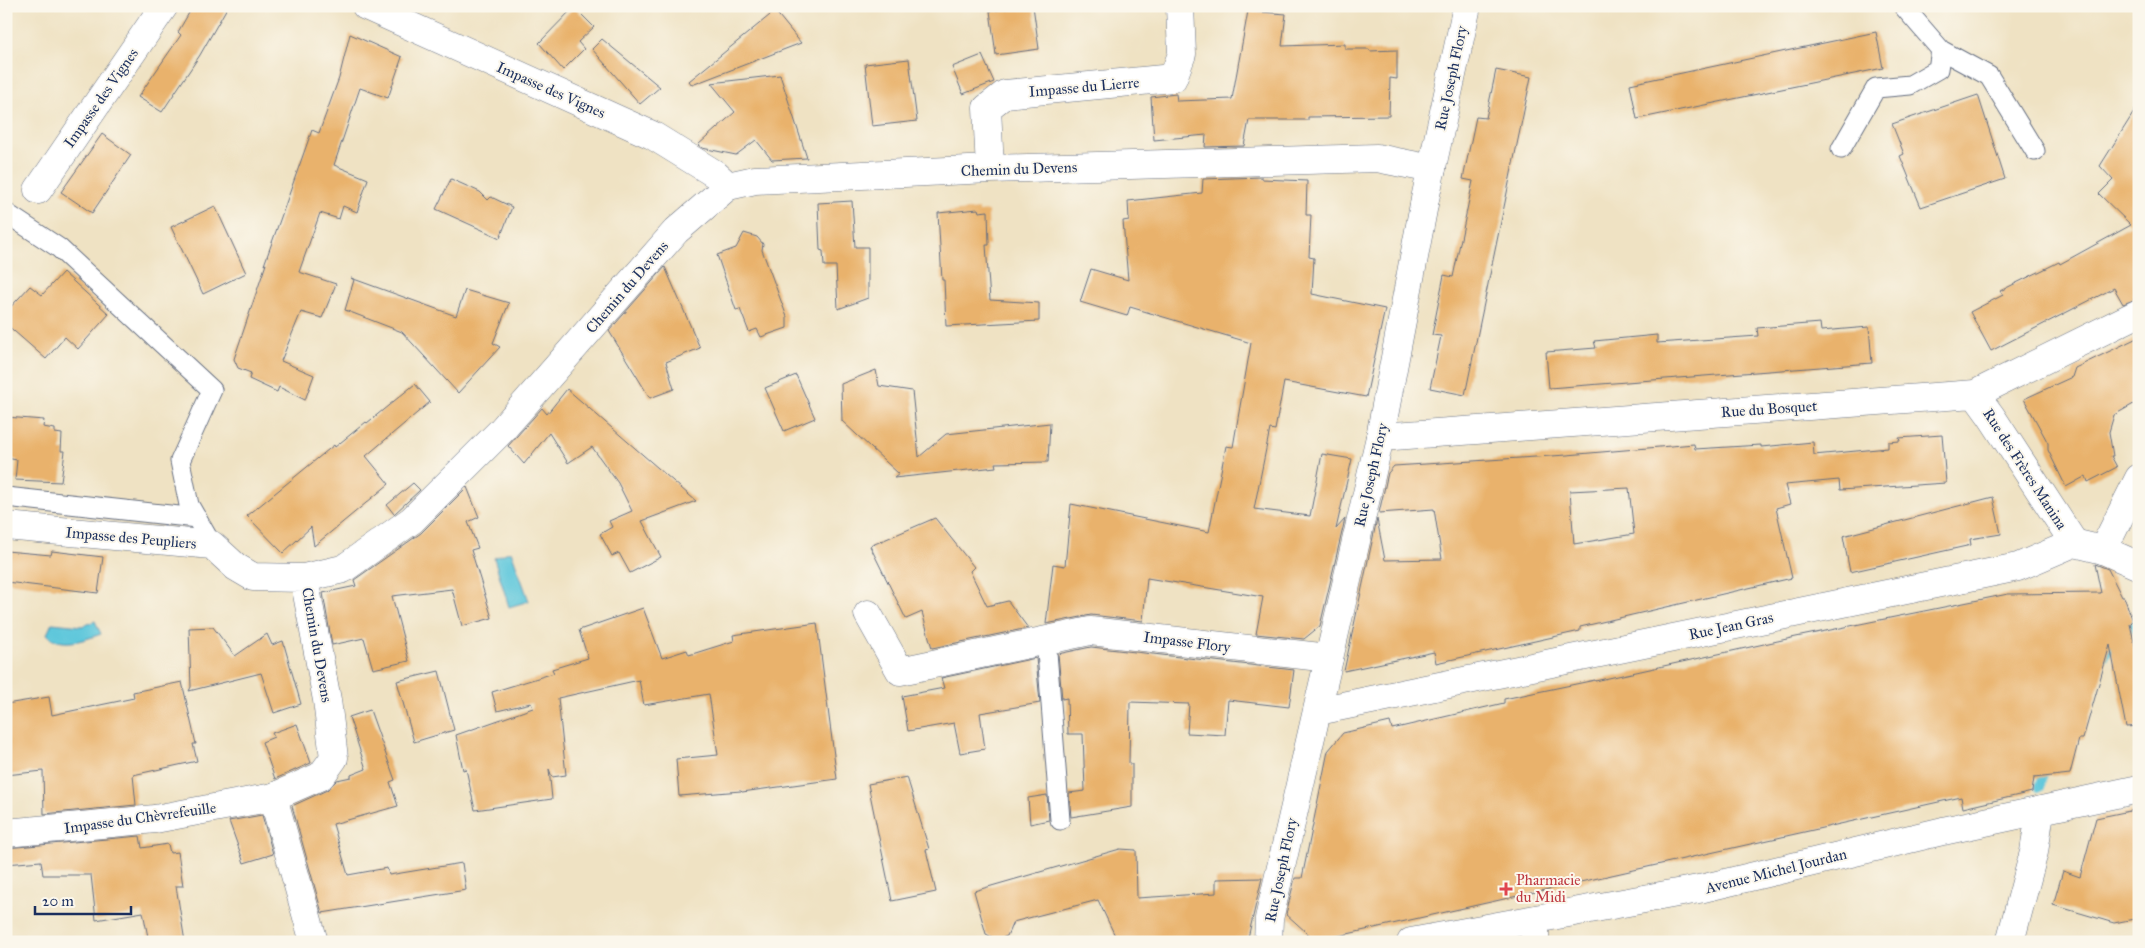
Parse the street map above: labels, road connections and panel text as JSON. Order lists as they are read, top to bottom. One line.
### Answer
{"streets":{"street":["Rue Joseph Flory","Impasse du Lierre","Impasse des Vignes","Chemin du Devens","Rue du Bosquet","Rue des Frères Manina","Impasse des Peupliers","Rue Jean Gras","Impasse Flory","Impasse du Chèvrefeuille","Avenue Michel Jourdan"]},"crossings":[["Rue Joseph Flory","Chemin du Devens"],["Rue Joseph Flory","Rue du Bosquet"],["Rue Joseph Flory","Rue Jean Gras"],["Rue Joseph Flory","Impasse Flory"],["Impasse du Lierre","Chemin du Devens"],["Impasse des Vignes","Chemin du Devens"],["Chemin du Devens","Impasse des Peupliers"],["Chemin du Devens","Impasse du Chèvrefeuille"],["Rue du Bosquet","Rue des Frères Manina"],["Rue des Frères Manina","Rue Jean Gras"]],"places":{"health":["Pharmacie du Midi"]},"scale_bar":"20 m"}
